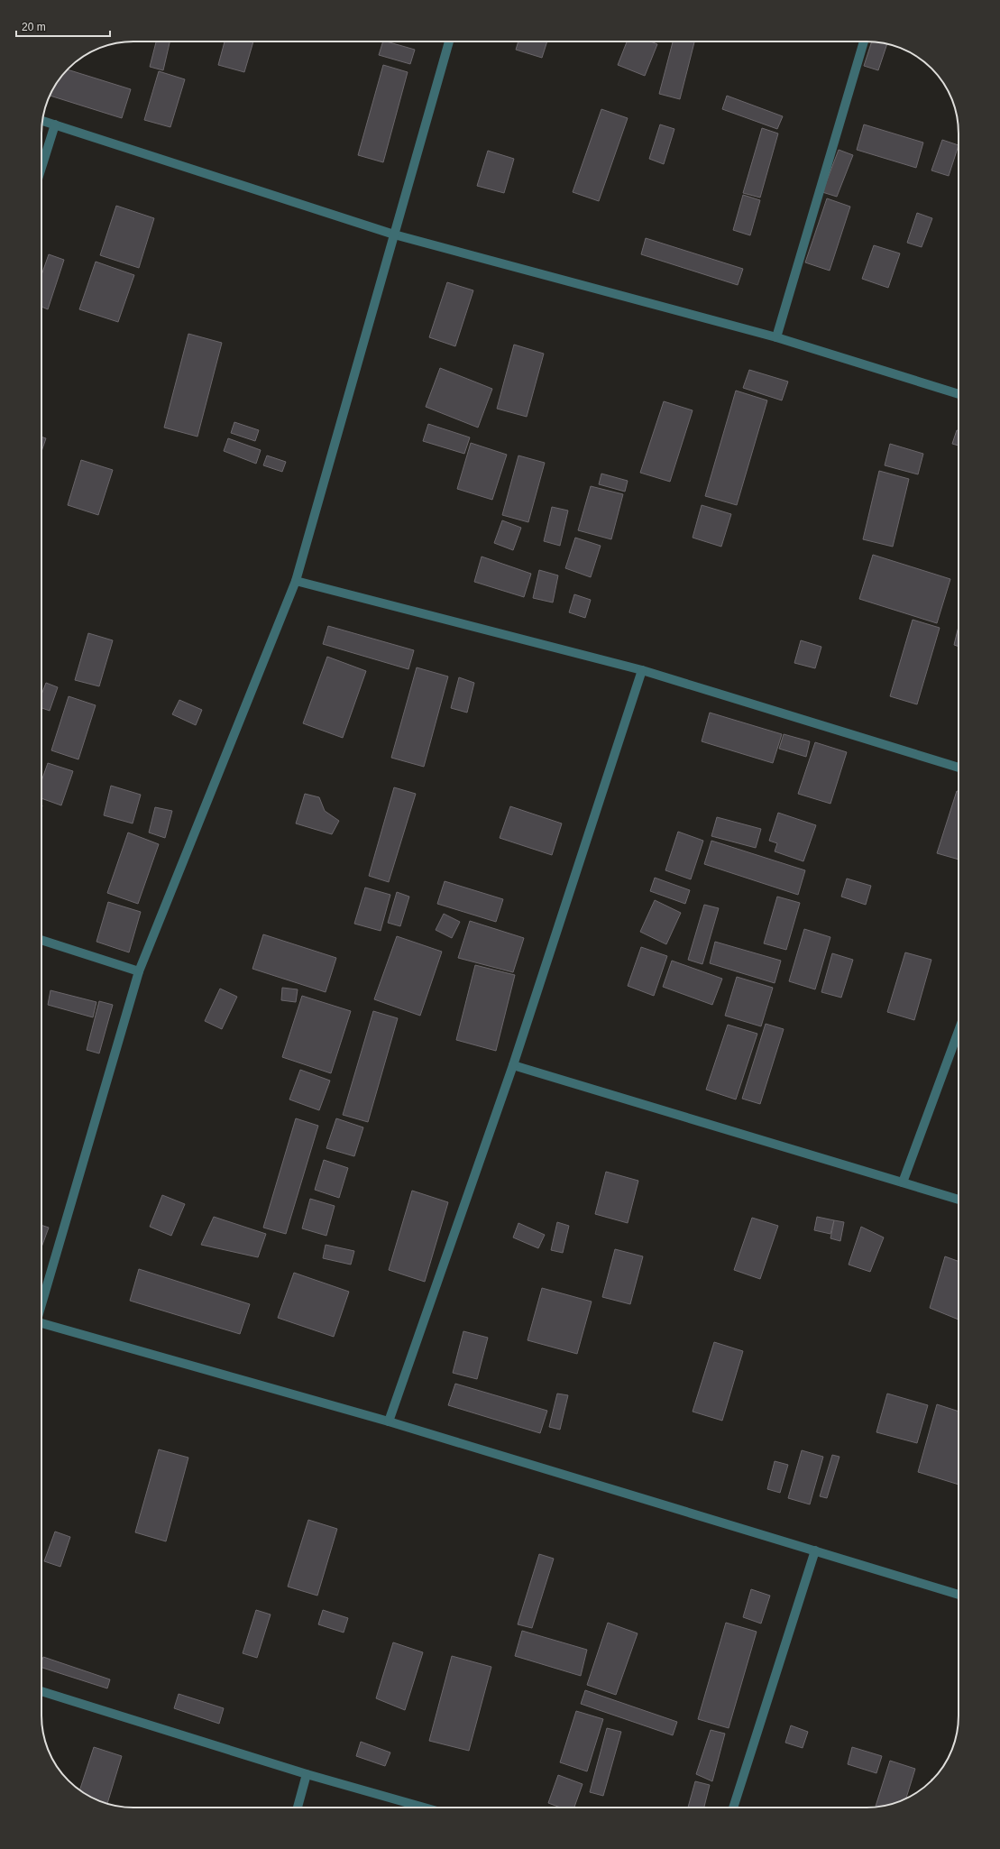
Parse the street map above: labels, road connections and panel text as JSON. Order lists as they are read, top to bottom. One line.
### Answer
{"scale_bar":"20 m"}
